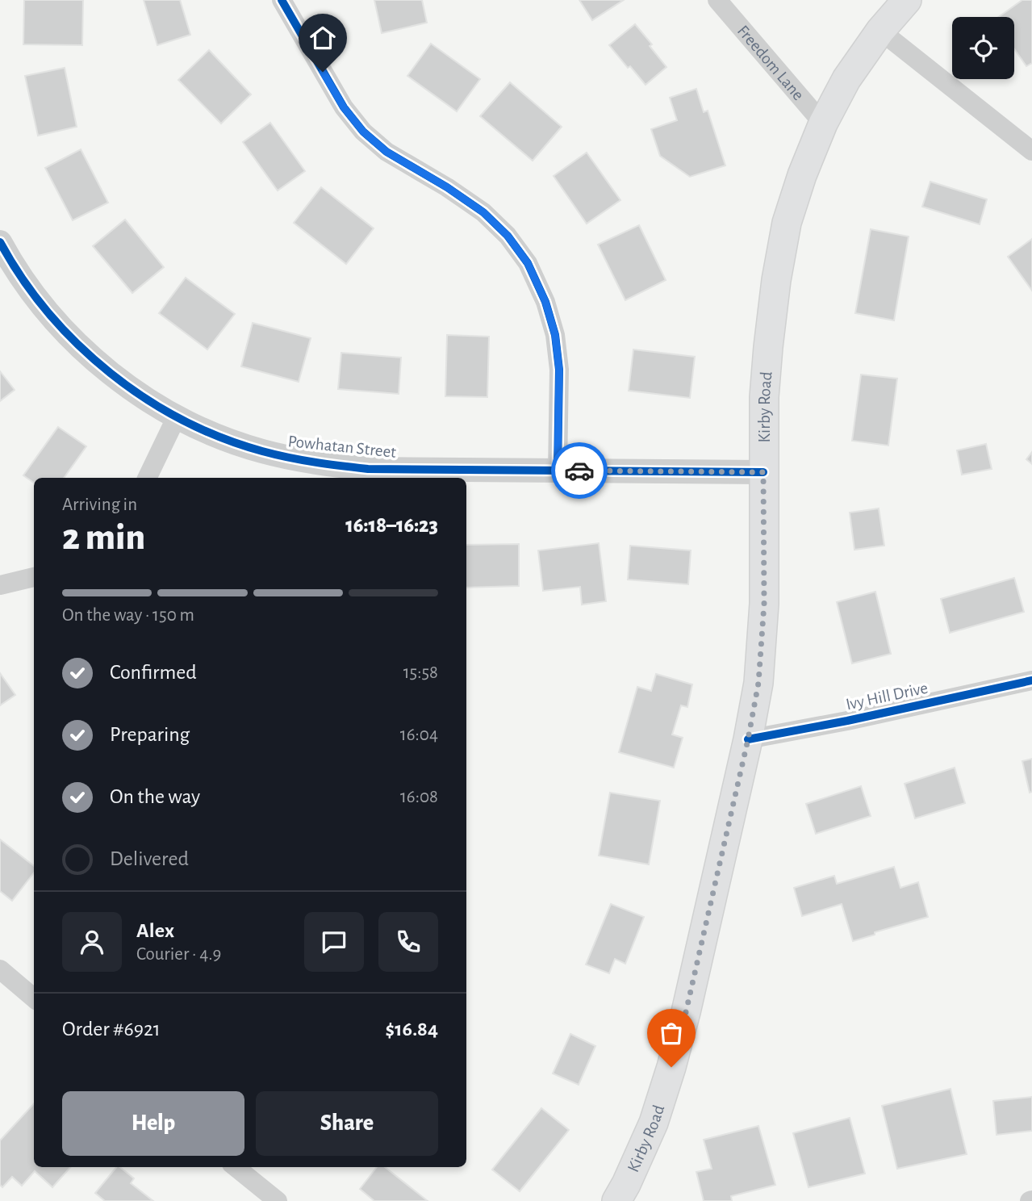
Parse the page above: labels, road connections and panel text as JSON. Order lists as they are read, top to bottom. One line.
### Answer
{"streets":{"main road":["Kirby Road"],"street":["Freedom Lane","Powhatan Street","Ivy Hill Drive"]},"crossings":[["Freedom Lane","Kirby Road"],["Kirby Road","Powhatan Street"],["Kirby Road","Ivy Hill Drive"]],"page":{"heading":["2 min","Arriving in","16:18–16:23"],"panel":["Alex","Courier · 4.9","Order #6921","$16.84"],"bar":"On the way · 150 m","list":[["Confirmed","15:58"],["Preparing","16:04"],["On the way","16:08"],"Delivered"],"buttons":["Help","Share"]}}
